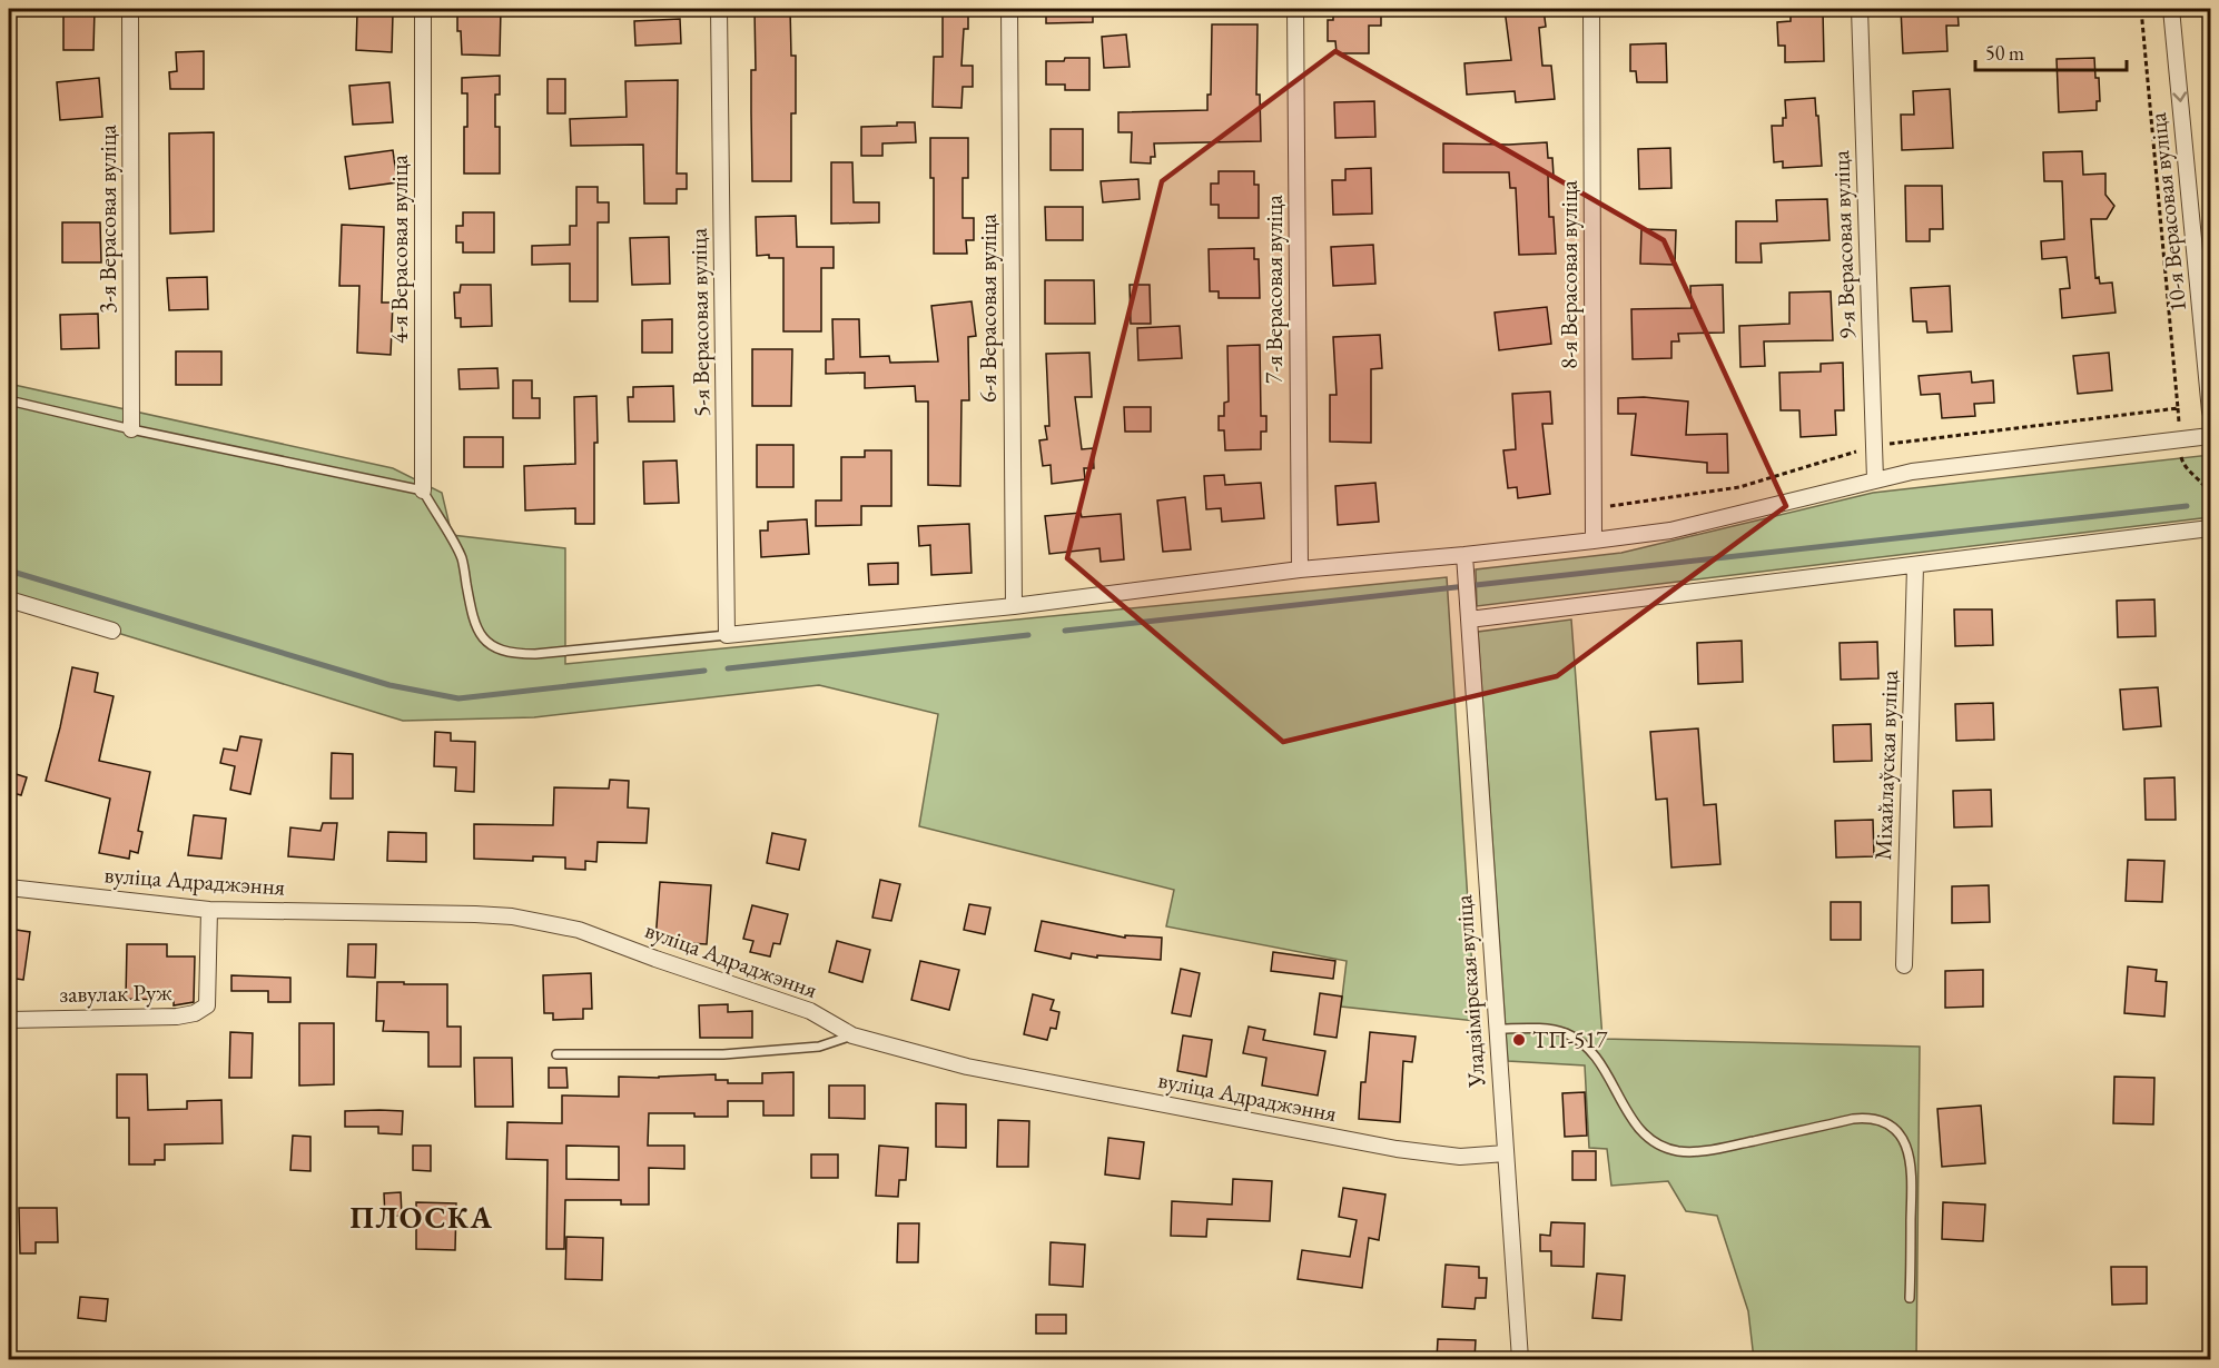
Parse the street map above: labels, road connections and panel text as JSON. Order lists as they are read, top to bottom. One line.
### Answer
{"streets":{"street":["10-я Верасовая вуліца","3-я Верасовая вуліца","9-я Верасовая вуліца","4-я Верасовая вуліца","8-я Верасовая вуліца","7-я Верасовая вуліца","6-я Верасовая вуліца","5-я Верасовая вуліца","Міхайлаўская вуліца","вуліца Адраджэння","Уладзімірская вуліца","завулак Руж"]},"crossings":[["вуліца Адраджэння","Уладзімірская вуліца"],["вуліца Адраджэння","завулак Руж"]],"one_way":["10-я Верасовая вуліца"],"districts":["ПЛОСКА"],"places":["ТП-517"],"scale_bar":"50 m"}
